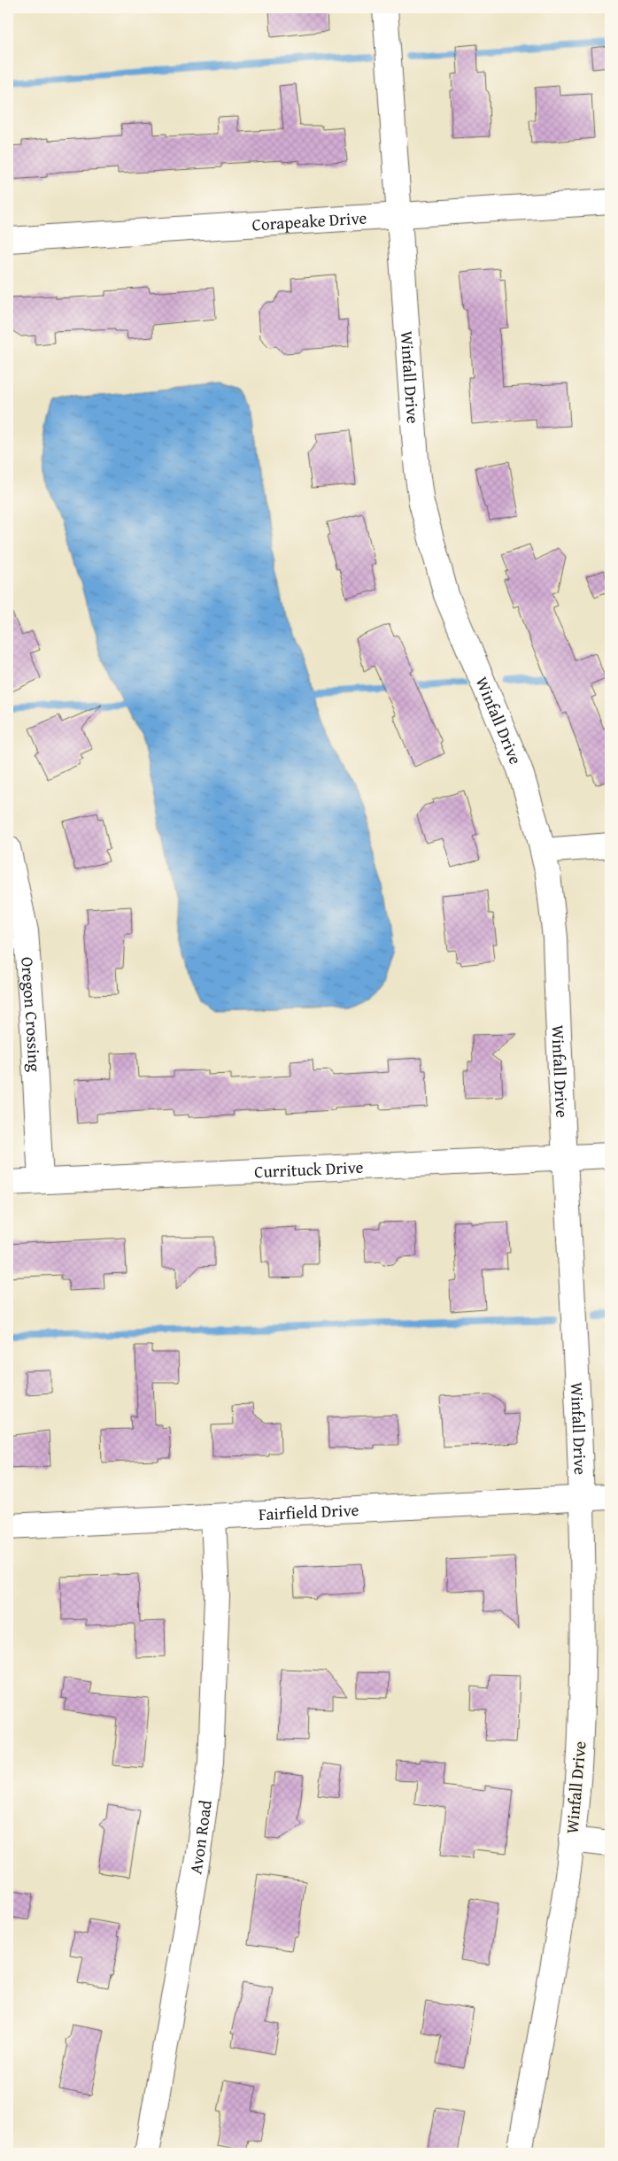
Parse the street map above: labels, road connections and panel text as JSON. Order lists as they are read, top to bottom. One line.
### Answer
{"streets":{"street":["Corapeake Drive","Winfall Drive","Oregon Crossing","Currituck Drive","Fairfield Drive","Avon Road"]},"crossings":[["Corapeake Drive","Winfall Drive"],["Winfall Drive","Currituck Drive"],["Winfall Drive","Fairfield Drive"],["Oregon Crossing","Currituck Drive"],["Fairfield Drive","Avon Road"]]}
